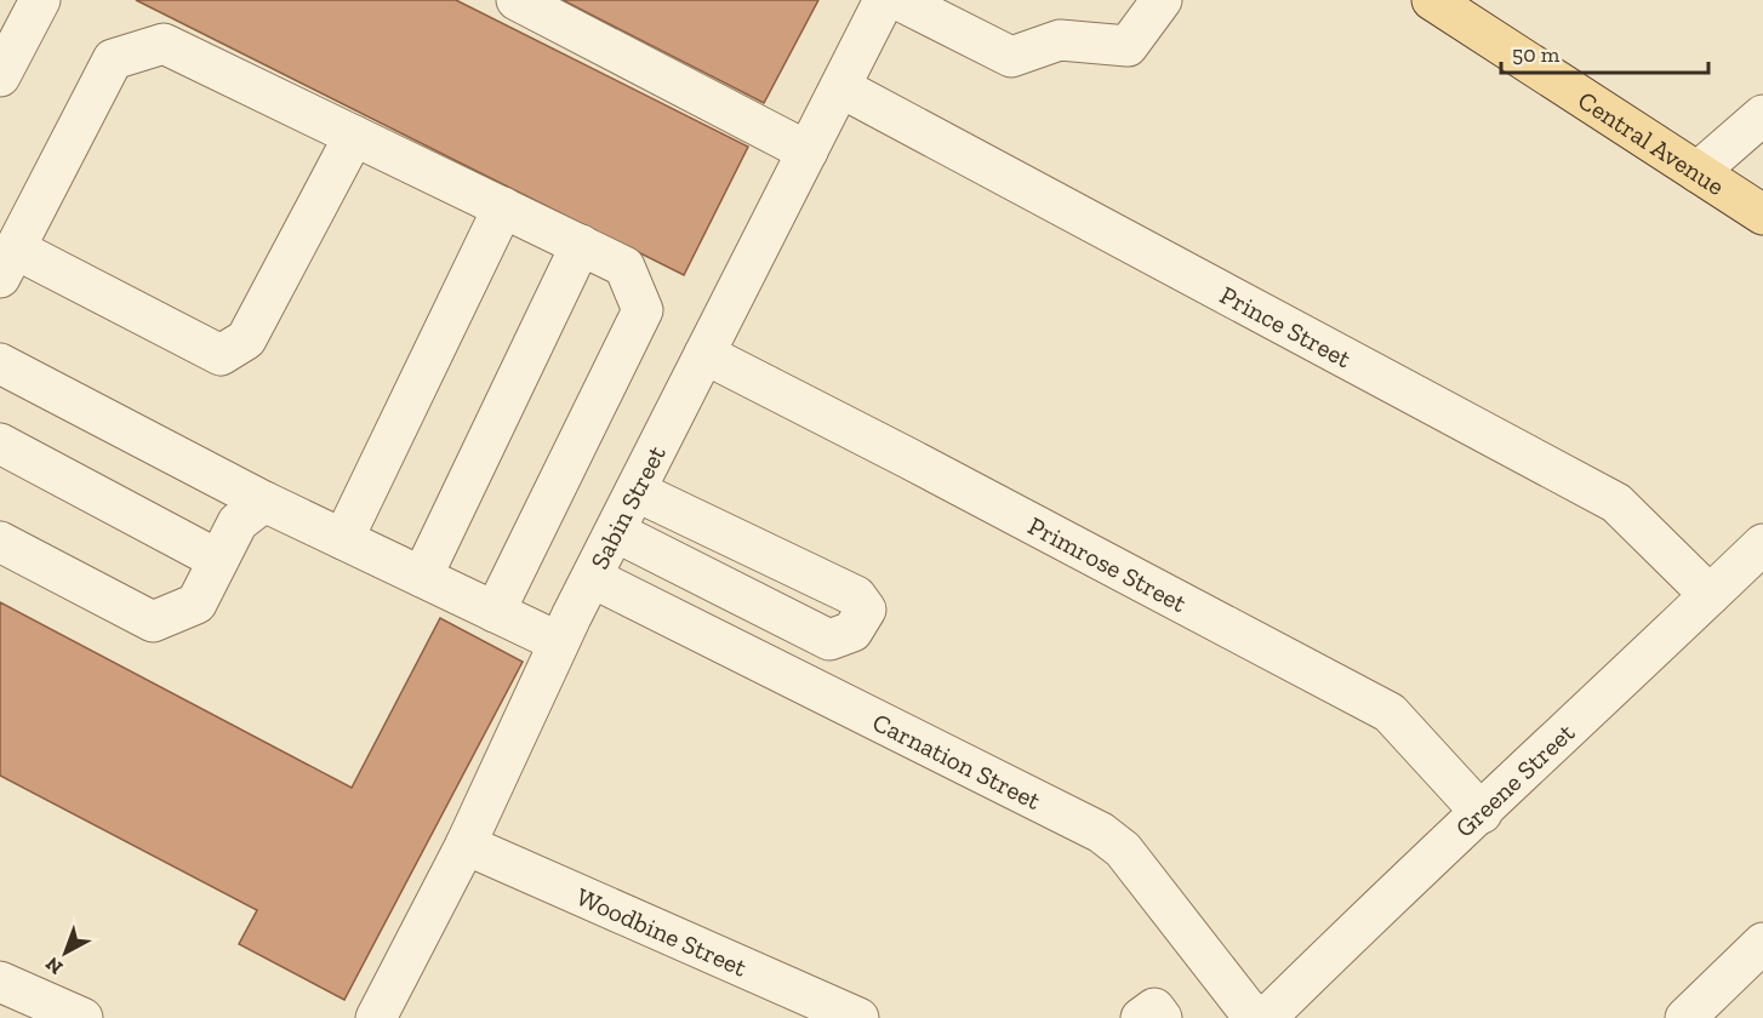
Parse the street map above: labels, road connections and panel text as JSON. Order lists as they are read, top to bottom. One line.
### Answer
{"streets":{"main road":["Central Avenue"],"street":["Prince Street","Sabin Street","Primrose Street","Carnation Street","Greene Street","Woodbine Street"]},"crossings":[["Prince Street","Sabin Street"],["Prince Street","Greene Street"],["Sabin Street","Primrose Street"],["Sabin Street","Carnation Street"],["Sabin Street","Woodbine Street"],["Primrose Street","Greene Street"],["Carnation Street","Greene Street"]],"scale_bar":"50 m","north":"bottom left"}
